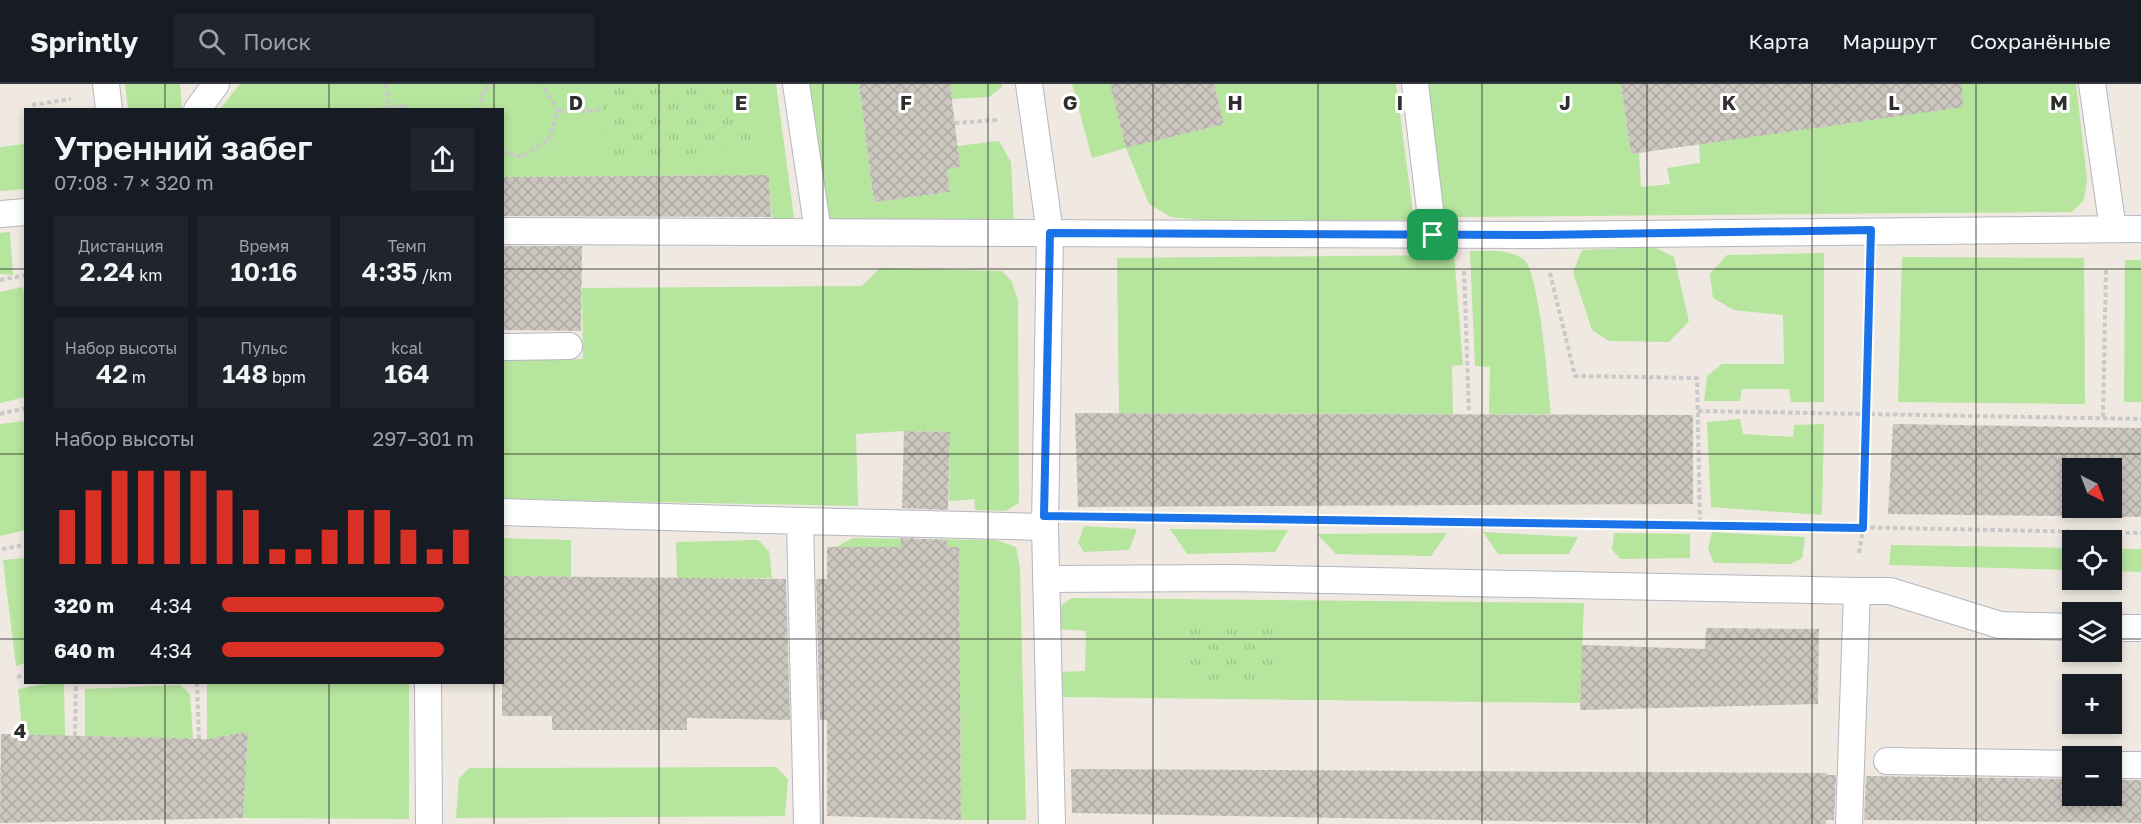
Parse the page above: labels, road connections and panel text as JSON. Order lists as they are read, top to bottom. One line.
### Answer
{"north":"bottom right","page":{"header":"Sprintly","search":"Поиск","nav":["Карта","Маршрут","Сохранённые"],"heading":["Утренний забег","07:08 · 7 × 320 m"],"stats":[["Дистанция","2.24 km"],["Время","10:16"],["Темп","4:35 /km"],["Набор высоты","42 m"],["Пульс","148 bpm"],["kcal","164"]],"chart":["Набор высоты","297–301 m"],"map_buttons":["+","−"],"list":[{"name":"320 m","note":"4:34"},{"name":"640 m","note":"4:34"}]},"grid":{"columns":["D","E","F","G","H","I","J","K","L","M"],"rows":["4"]}}
